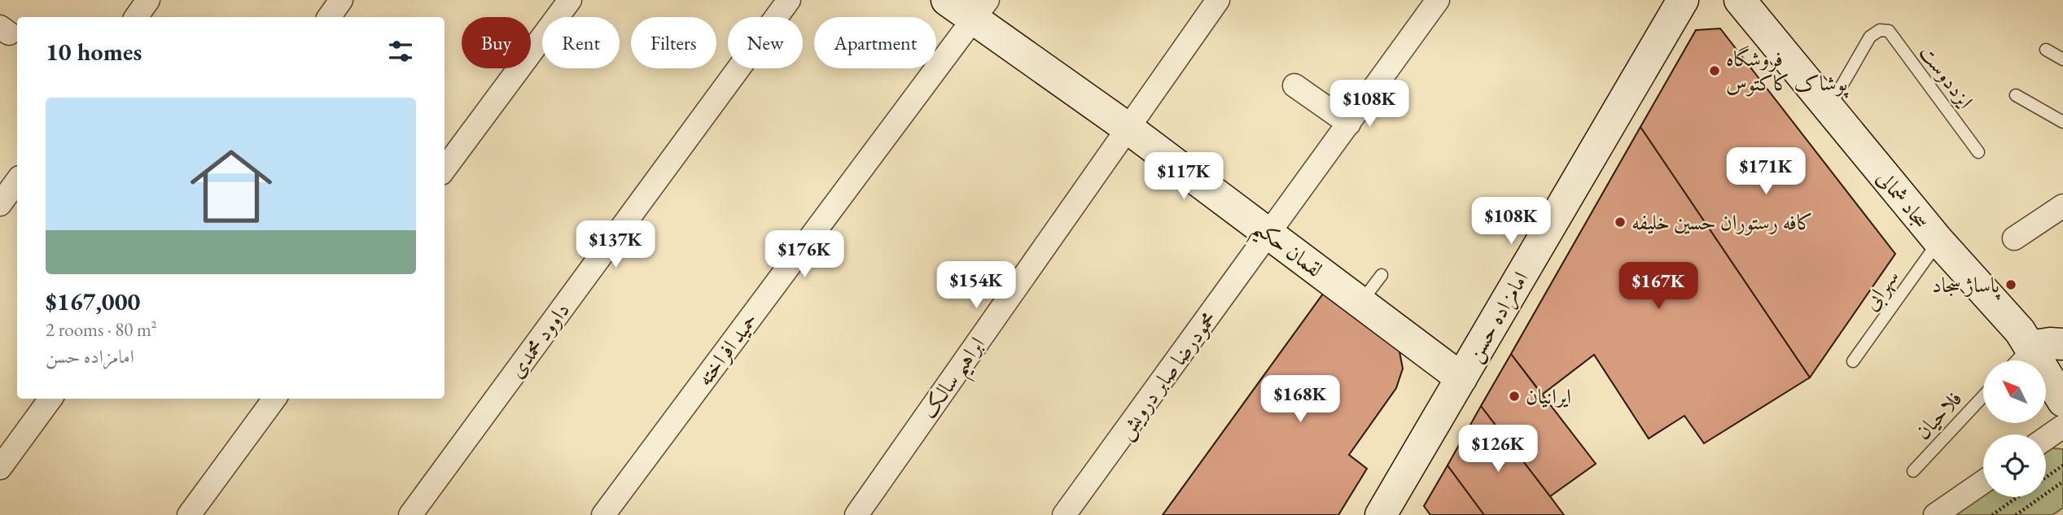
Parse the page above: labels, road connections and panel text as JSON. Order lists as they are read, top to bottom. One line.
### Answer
{"streets":{"main road":["سجاد شمالی","لقمان حکیم","امامزاده حسن"],"street":["داوود محمدی","حمید افراخته","محمودرضا صابر درویش","ابراهیم سالک"],"lane":["ایزددوست","سهرابی","فلاحیان"]},"crossings":[["ایزددوست","سجاد شمالی"],["سجاد شمالی","سهرابی"],["لقمان حکیم","امامزاده حسن"],["لقمان حکیم","حمید افراخته"],["لقمان حکیم","محمودرضا صابر درویش"],["لقمان حکیم","ابراهیم سالک"]],"places":["فروشگاه پوشاک کاکتوس","کافه رستوران حسین خلیفه","پاساژ سجاد","ایرانیان"],"north":"top left","page":{"chip":["Buy","Rent","Filters","New","Apartment"],"heading":"10 homes","price":["$108K","$171K","$117K","$108K","$137K","$176K","$154K","$167K","$168K","$126K"],"list":[{"name":"$167,000","note":"2 rooms · 80 m² · امامزاده حسن"}]}}
